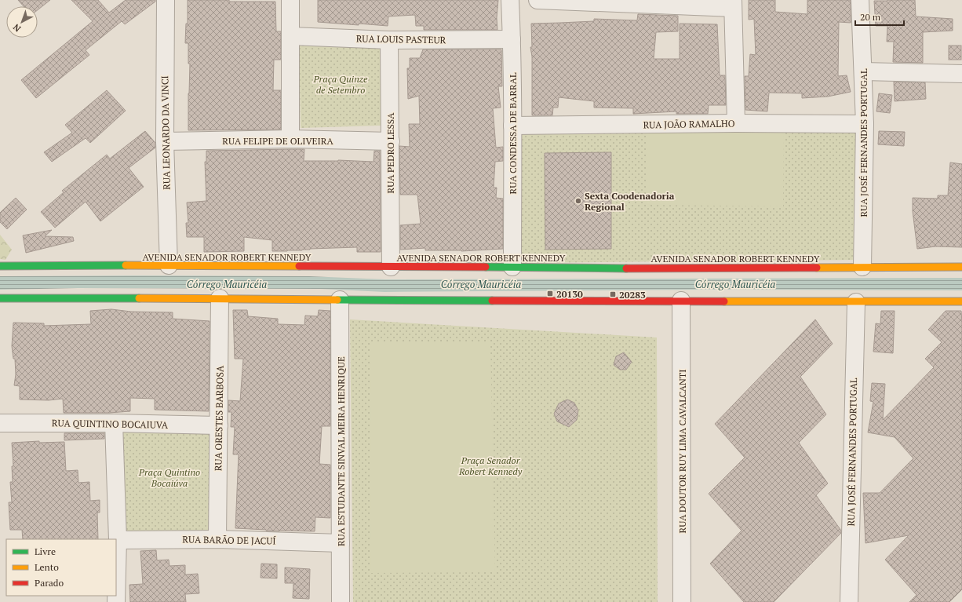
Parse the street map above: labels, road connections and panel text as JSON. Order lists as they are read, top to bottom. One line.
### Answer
{"streets":{"street":["RUA LOUIS PASTEUR","RUA JOÃO RAMALHO","RUA LEONARDO DA VINCI","RUA CONDESSA DE BARRAL","RUA FELIPE DE OLIVEIRA","RUA JOSÉ FERNANDES PORTUGAL","RUA PEDRO LESSA","AVENIDA SENADOR ROBERT KENNEDY","RUA ORESTES BARBOSA","RUA QUINTINO BOCAIUVA","RUA ESTUDANTE SINVAL MEIRA HENRIQUE","RUA DOUTOR RUY LIMA CAVALCANTI","RUA BARÃO DE JACUÍ"]},"crossings":[["RUA LOUIS PASTEUR","RUA CONDESSA DE BARRAL"],["RUA LOUIS PASTEUR","RUA PEDRO LESSA"],["RUA JOÃO RAMALHO","RUA CONDESSA DE BARRAL"],["RUA JOÃO RAMALHO","RUA JOSÉ FERNANDES PORTUGAL"],["RUA LEONARDO DA VINCI","RUA FELIPE DE OLIVEIRA"],["RUA LEONARDO DA VINCI","AVENIDA SENADOR ROBERT KENNEDY"],["RUA CONDESSA DE BARRAL","AVENIDA SENADOR ROBERT KENNEDY"],["RUA FELIPE DE OLIVEIRA","RUA PEDRO LESSA"],["RUA JOSÉ FERNANDES PORTUGAL","AVENIDA SENADOR ROBERT KENNEDY"],["RUA PEDRO LESSA","AVENIDA SENADOR ROBERT KENNEDY"],["RUA ORESTES BARBOSA","RUA QUINTINO BOCAIUVA"],["RUA ORESTES BARBOSA","RUA BARÃO DE JACUÍ"],["RUA ESTUDANTE SINVAL MEIRA HENRIQUE","RUA BARÃO DE JACUÍ"]],"water":["Córrego Mauricéia"],"parks":["Praça Quinze de Setembro","Praça Senador Robert Kennedy","Praça Quintino Bocaiúva"],"places":{"other":["Sexta Coodenadoria Regional"],"transit":["20130","20283"]},"legend":["Livre","Lento","Parado"],"scale_bar":"20 m","north":"bottom left"}
